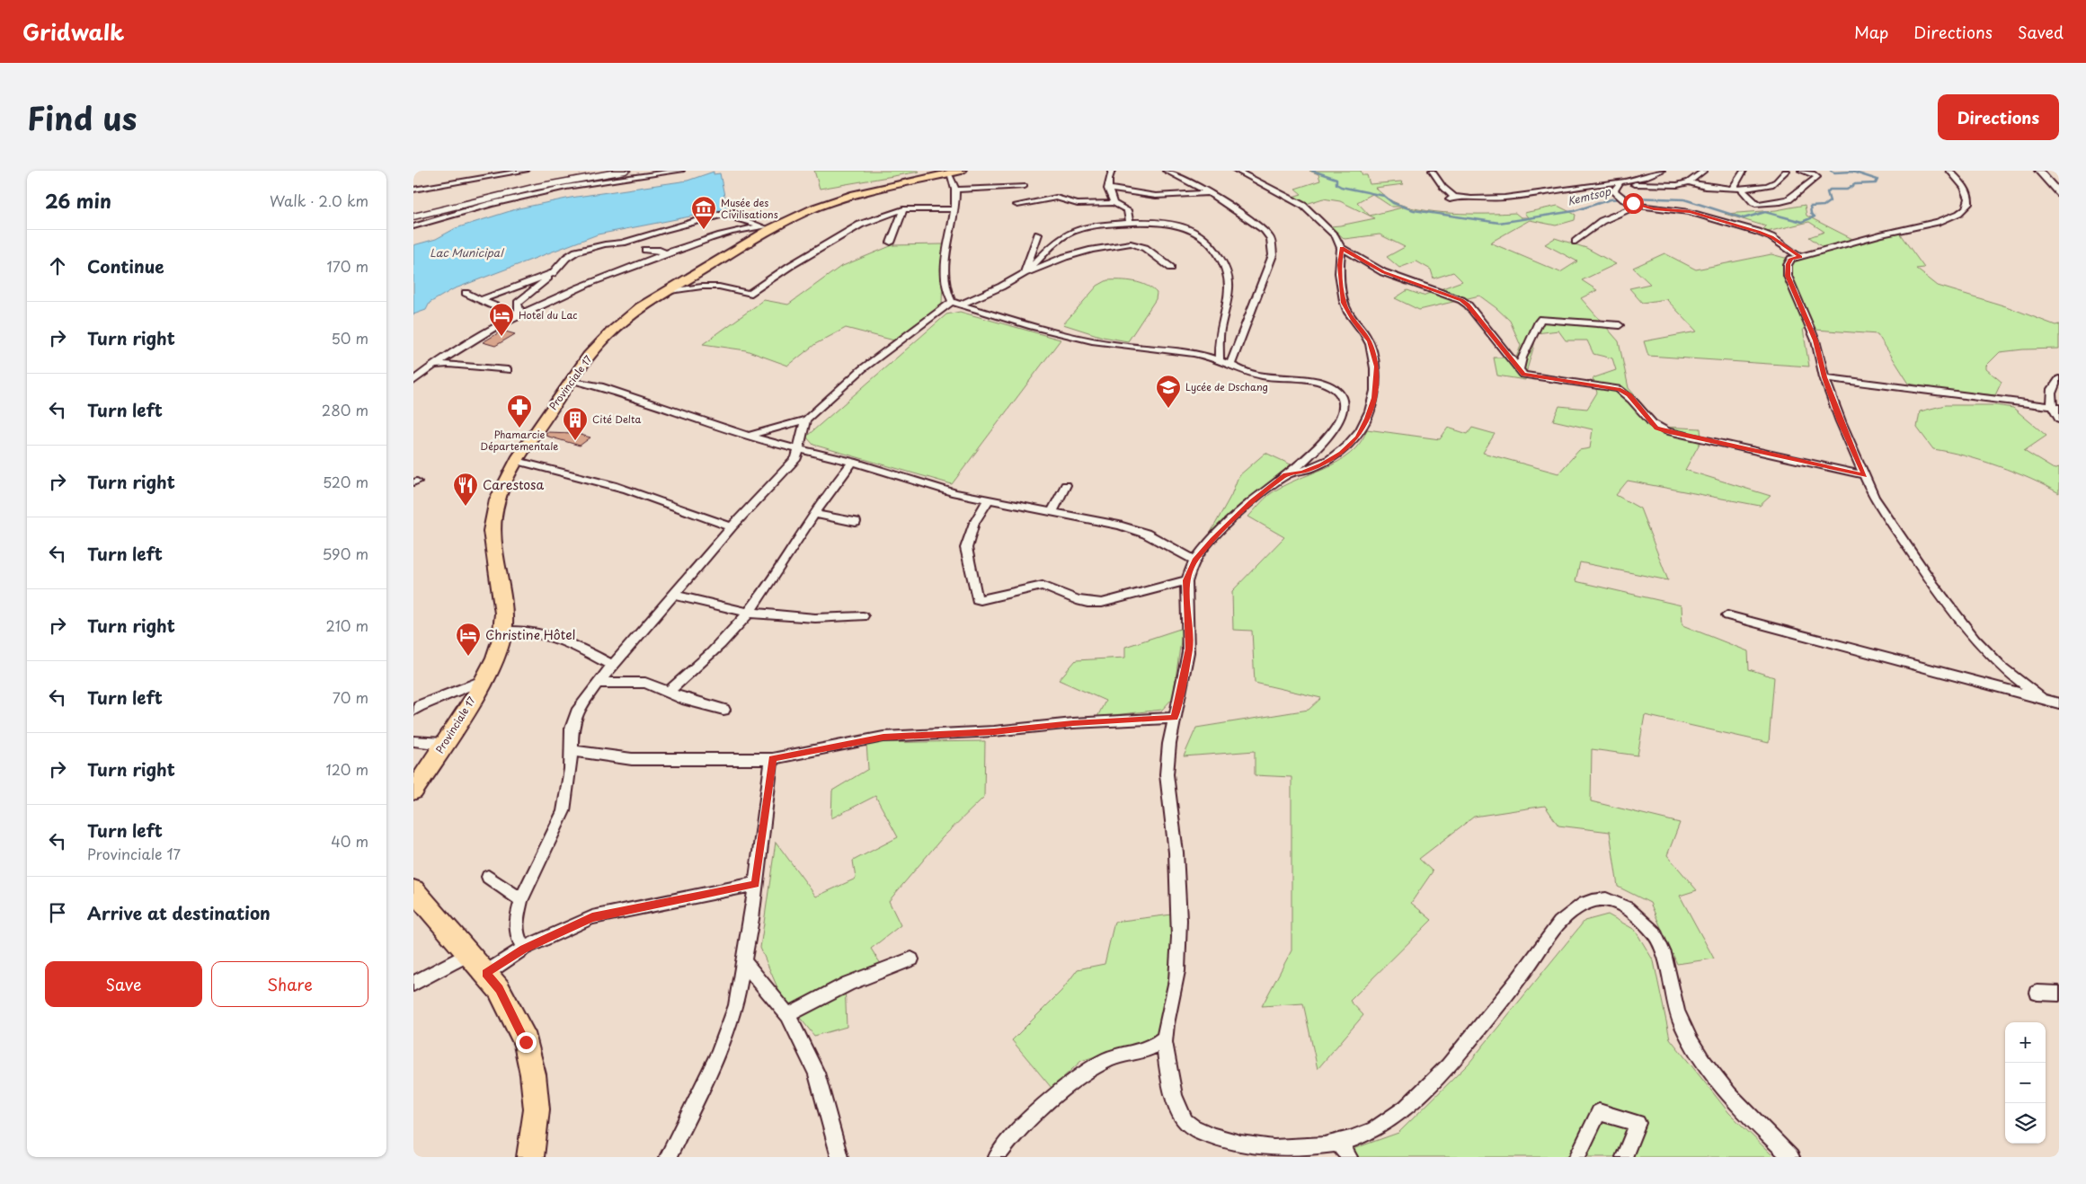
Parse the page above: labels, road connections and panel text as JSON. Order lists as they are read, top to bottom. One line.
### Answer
{"streets":{"main road":["Provinciale 17"]},"water":["Kemtsop","Lac Municipal"],"places":{"museum":["Musée des Civilisations"],"hotel":["Hotel du Lac","Christine Hôtel"],"school or university":["Lycée de Dschang"],"pharmacy":["Phamarcie Départementale"],"building":["Cité Delta"],"restaurant":["Carestosa"]},"page":{"header":"Gridwalk","nav":["Map","Directions","Saved"],"title":"Find us","buttons":["Directions",["Save","Share"]],"heading":["26 min","Walk · 2.0 km"],"list":[["Continue","170 m"],["Turn right","50 m"],["Turn left","280 m"],["Turn right","520 m"],["Turn left","590 m"],["Turn right","210 m"],["Turn left","70 m"],["Turn right","120 m"],["Turn left","Provinciale 17","40 m"],"Arrive at destination"],"map_buttons":["+","−"]}}
